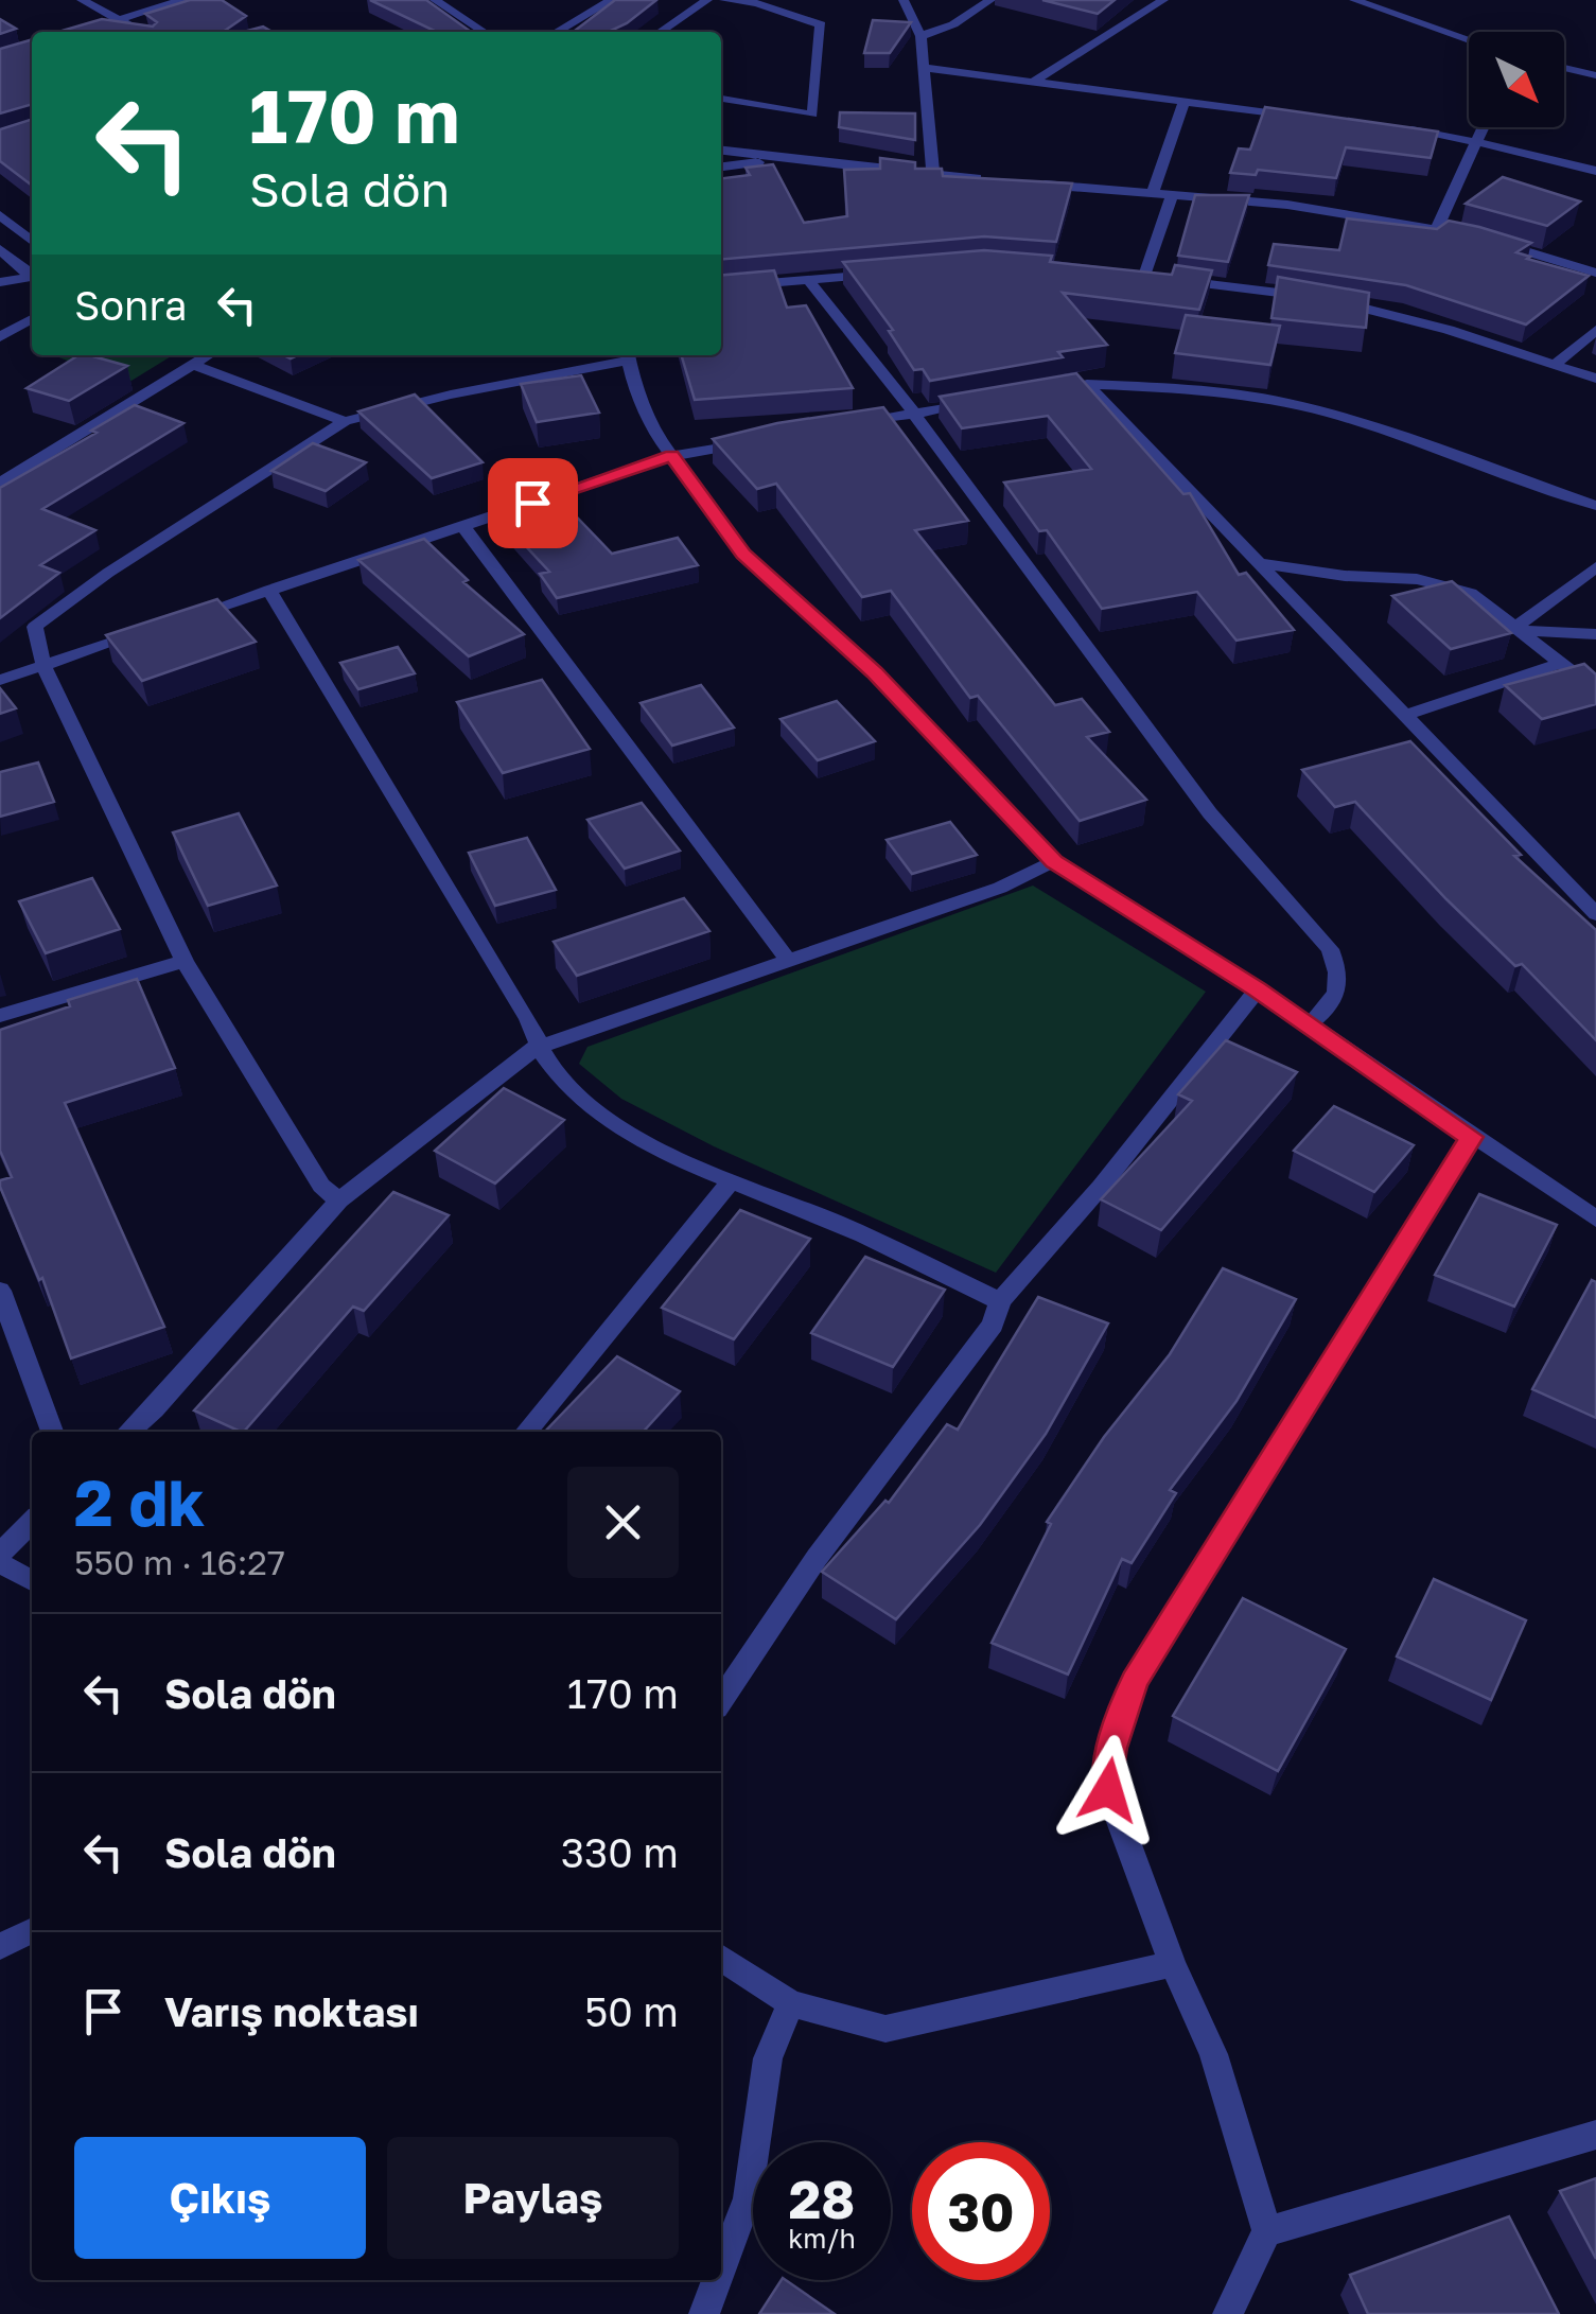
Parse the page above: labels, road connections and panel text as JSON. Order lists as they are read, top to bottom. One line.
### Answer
{"north":"bottom right","page":{"turn":["170 m","Sola dön"],"then":"Sonra","heading":["2 dk","550 m · 16:27"],"list":[{"name":"Sola dön","value":"170 m"},{"name":"Sola dön","value":"330 m"},{"name":"Varış noktası","value":"50 m"}],"buttons":["Çıkış","Paylaş"],"speed":"28 km/h","limit":"30"}}
